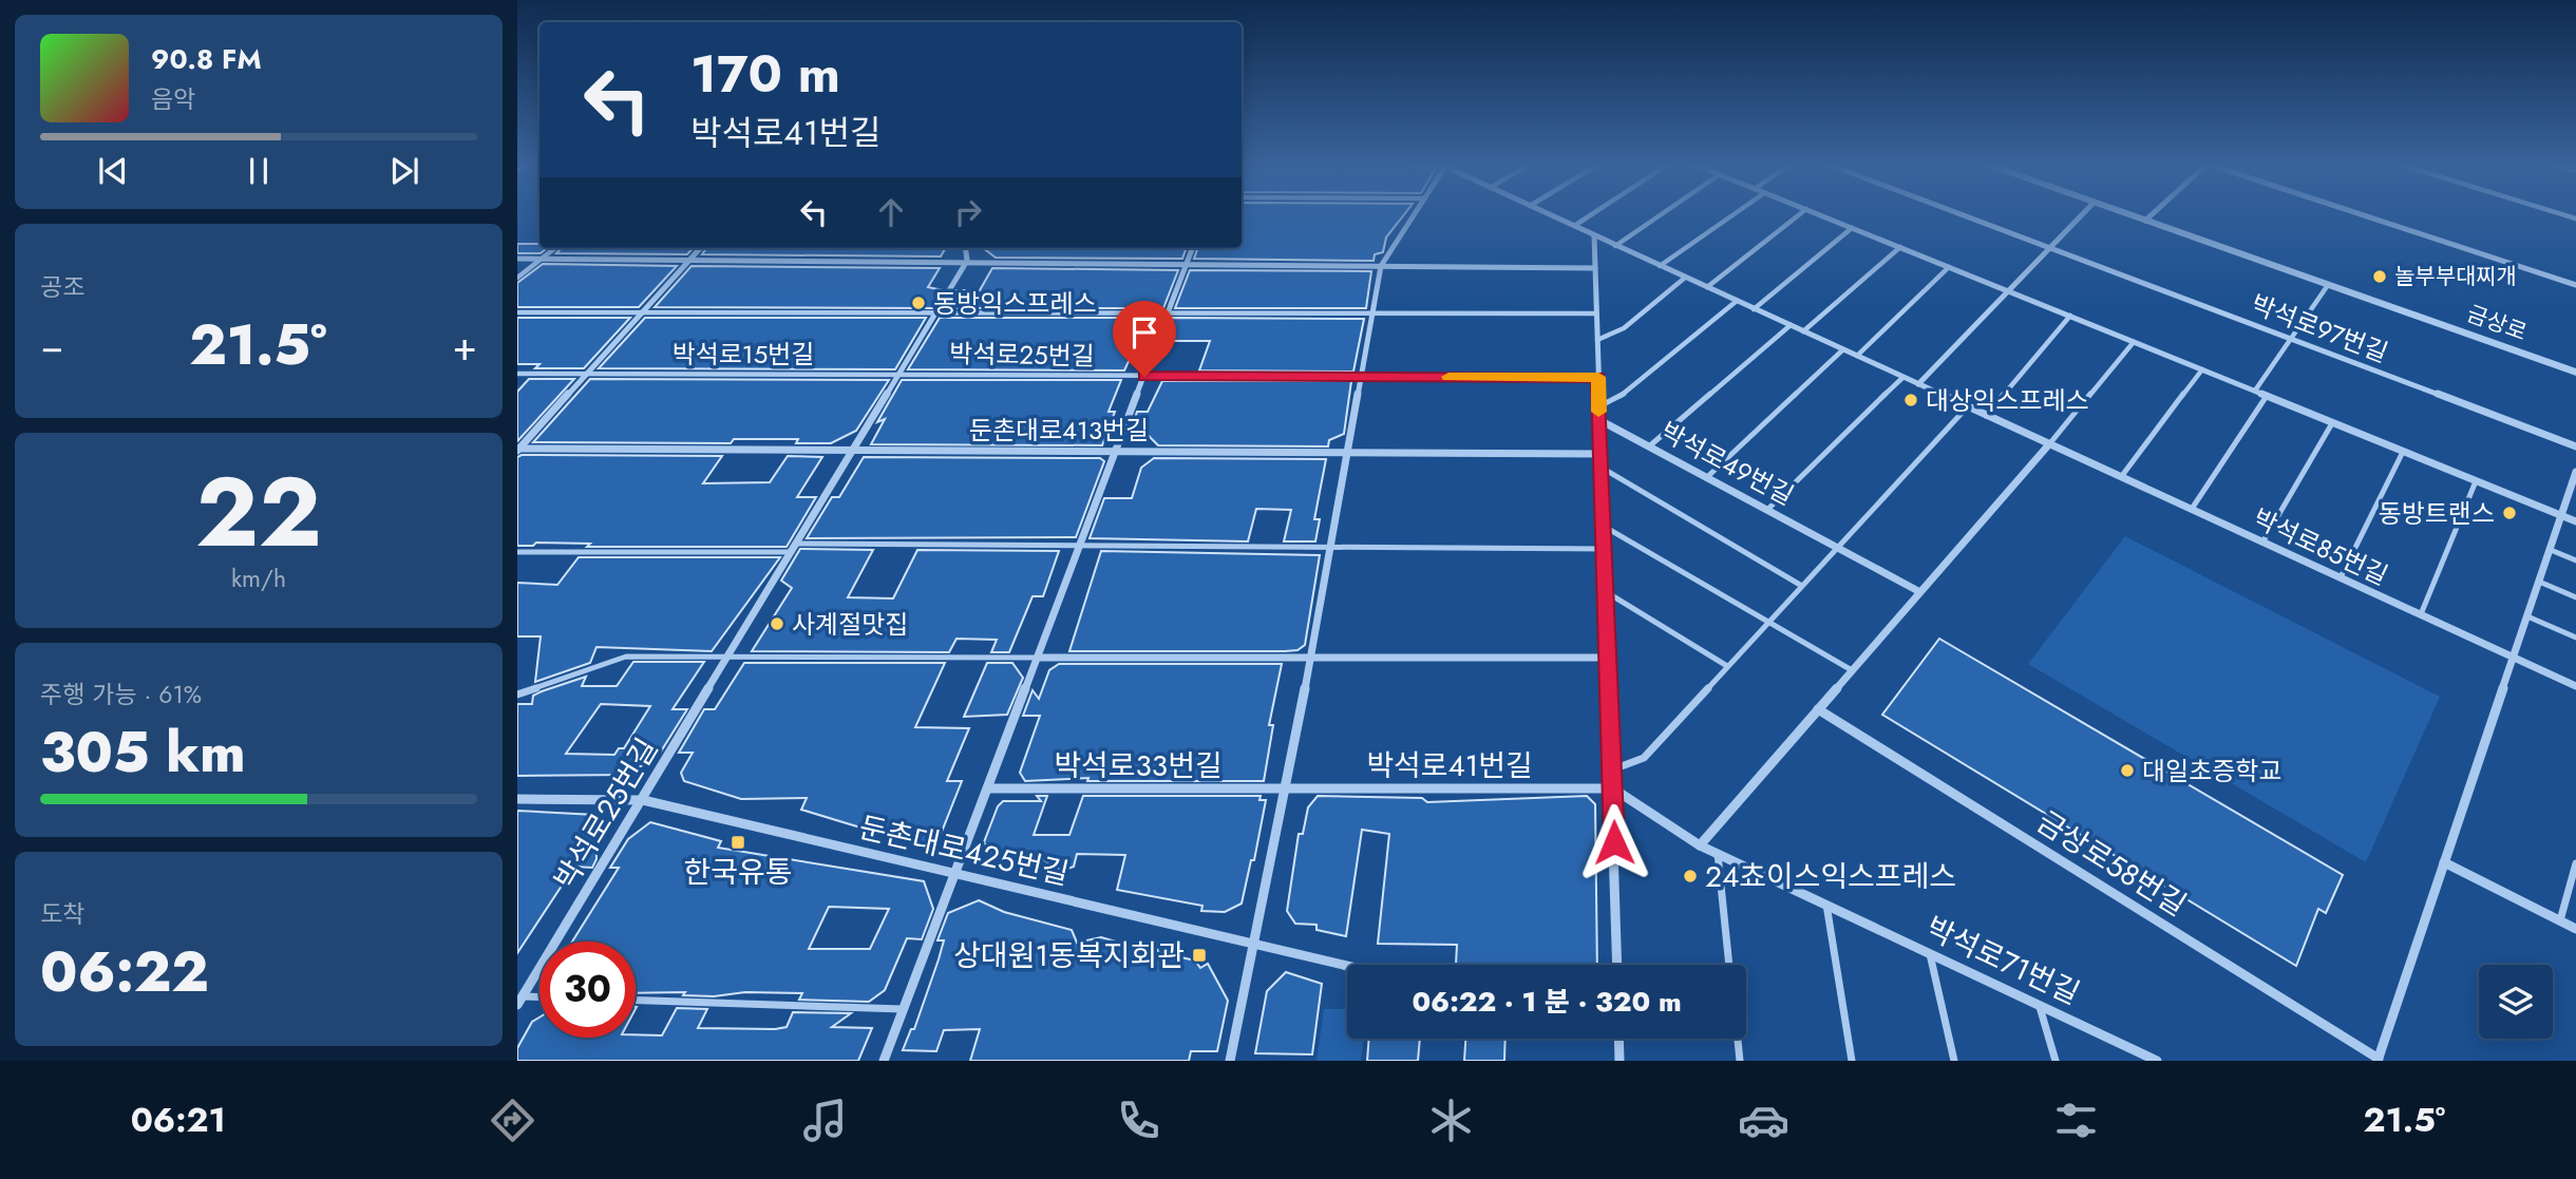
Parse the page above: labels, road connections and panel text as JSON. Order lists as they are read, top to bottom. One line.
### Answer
{"streets":{"street":["금상로","박석로97번길","박석로25번길","둔촌대로413번길","박석로49번길","박석로85번길","박석로33번길","박석로41번길","둔촌대로425번길","금상로58번길","박석로71번길"],"lane":["박석로15번길"]},"crossings":[["박석로15번길","박석로25번길"],["박석로25번길","둔촌대로413번길"],["박석로25번길","둔촌대로425번길"],["박석로85번길","금상로58번길"],["박석로33번길","박석로41번길"],["박석로41번길","박석로71번길"]],"places":{"other":["놀부부대찌개","동방익스프레스","대상익스프레스","동방트랜스","사계절맛집","대일초증학교","24쵸이스익스프레스"],"transit":["한국유통","상대원1동복지회관"]},"page":{"turn":["170 m","박석로41번길"],"song":["90.8 FM","음악"],"tile":["공조",["22","km/h"],["주행 가능 · 61%","305 km"],["도착","06:22"]],"heat":["−","21.5°","+"],"limit":"30","trip":"06:22 · 1 분 · 320 m","tabs":["06:21","21.5°"]}}
